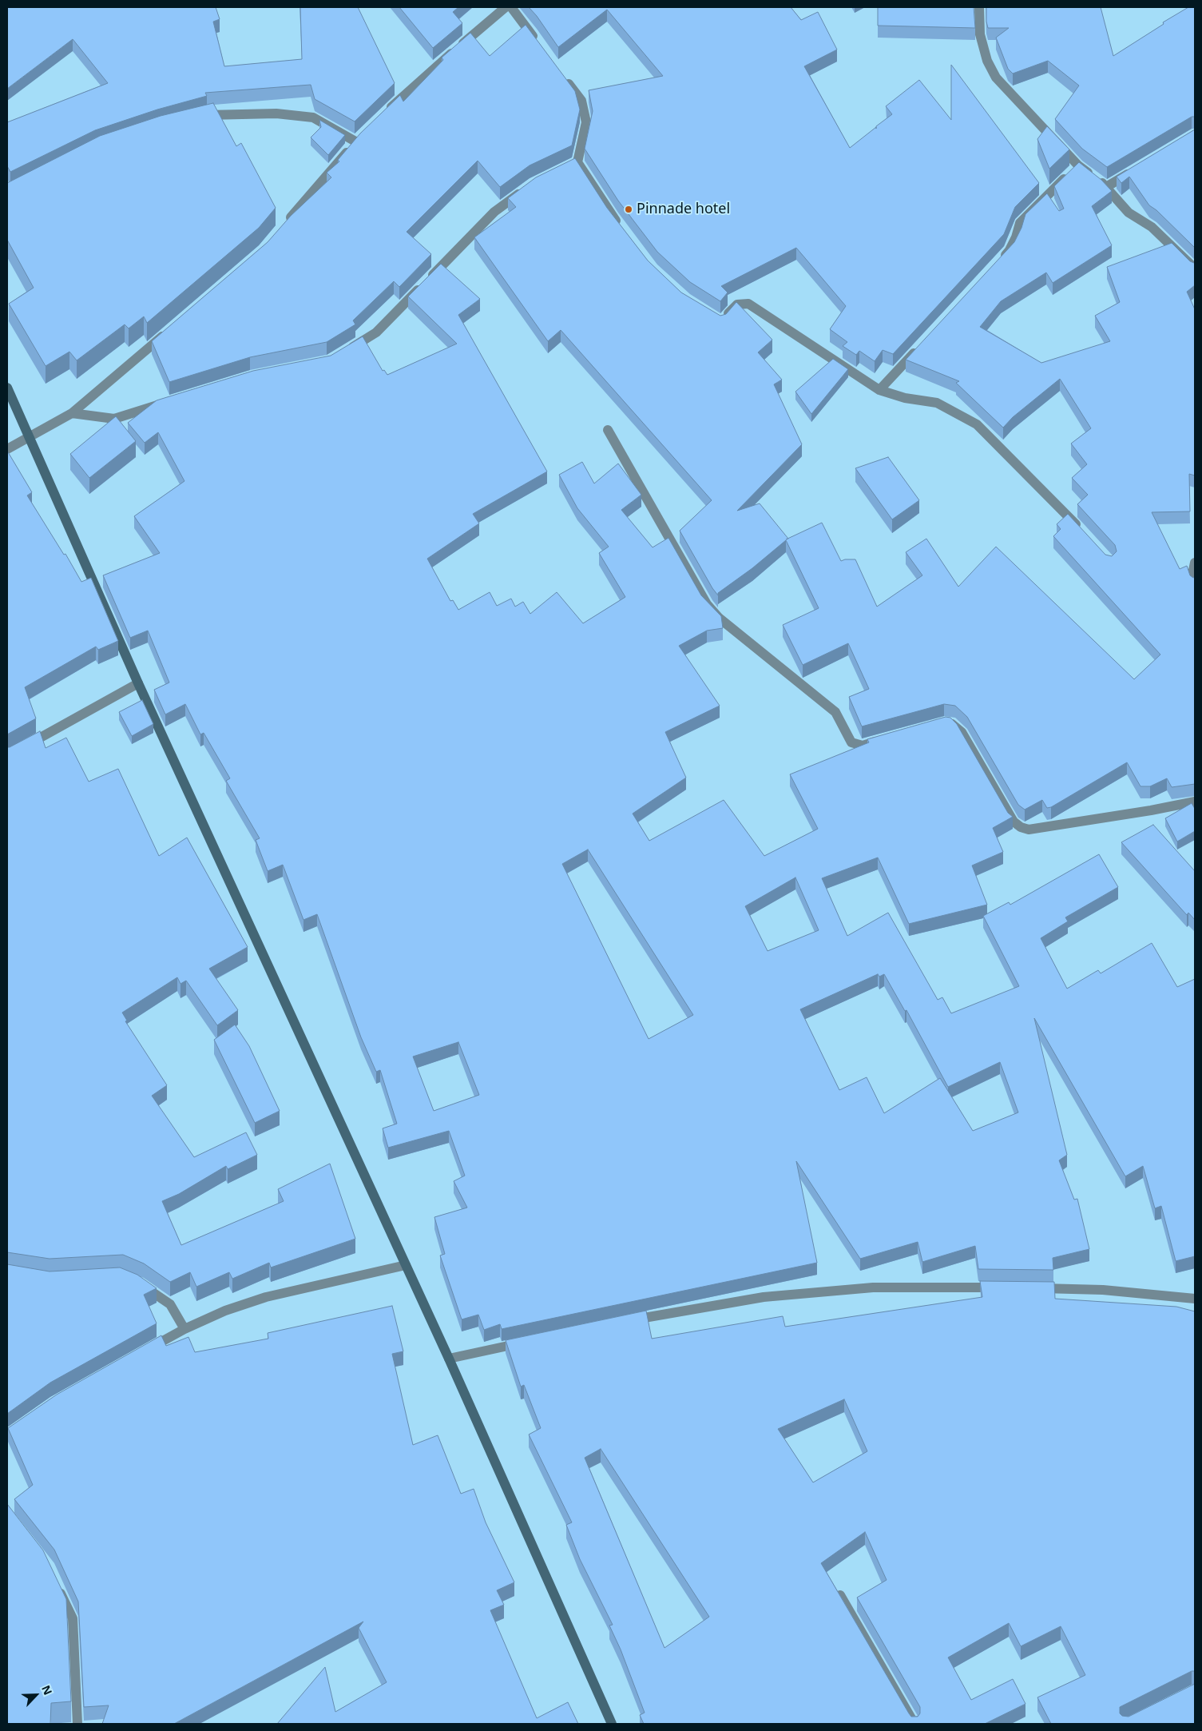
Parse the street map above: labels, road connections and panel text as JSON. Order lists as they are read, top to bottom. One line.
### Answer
{"places":["Pinnade hotel"],"north":"top right"}
